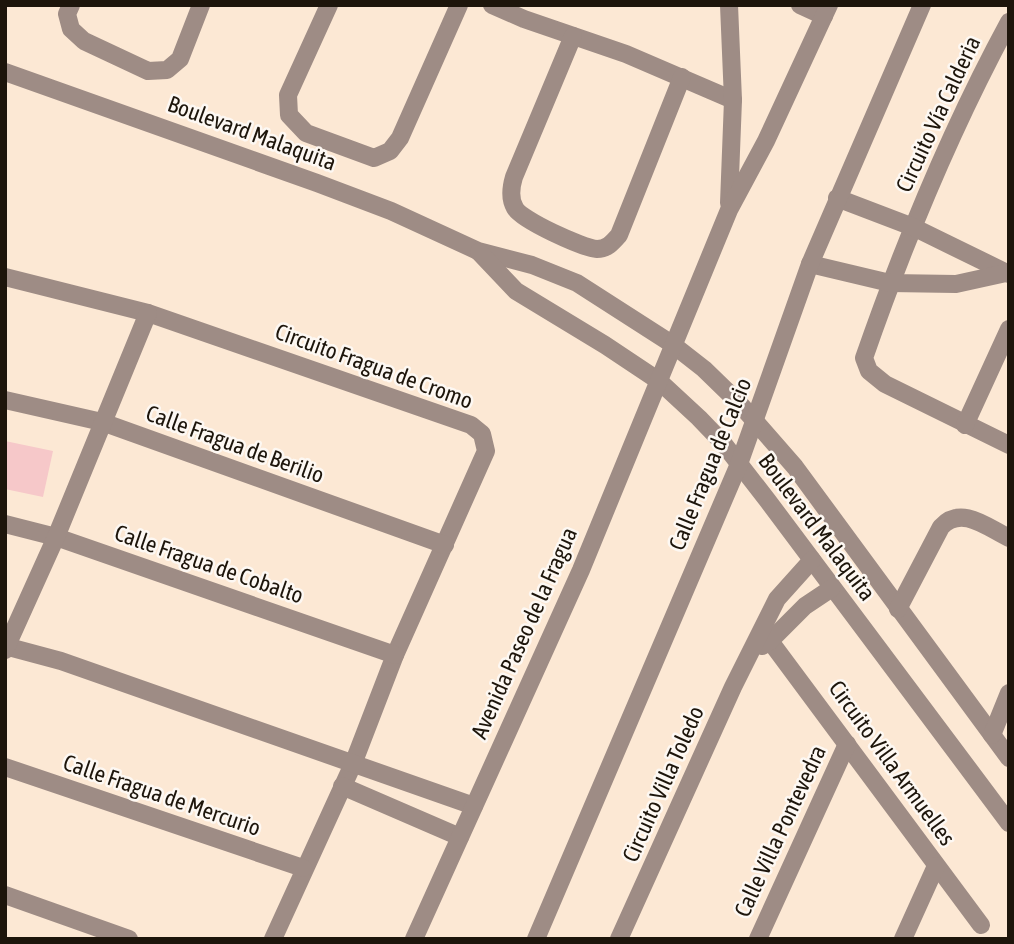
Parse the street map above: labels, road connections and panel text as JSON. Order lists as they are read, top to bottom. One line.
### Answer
{"streets":{"street":["Circuito Vía Calderia","Boulevard Malaquita","Circuito Fragua de Cromo","Calle Fragua de Berilio","Calle Fragua de Calcio","Calle Fragua de Cobalto","Avenida Paseo de la Fragua","Circuito Villa Armuelles","Circuito Villa Toledo","Calle Fragua de Mercurio","Calle Villa Pontevedra"]},"crossings":[["Boulevard Malaquita","Calle Fragua de Calcio"],["Boulevard Malaquita","Avenida Paseo de la Fragua"],["Boulevard Malaquita","Circuito Villa Toledo"],["Circuito Fragua de Cromo","Calle Fragua de Berilio"],["Circuito Fragua de Cromo","Calle Fragua de Cobalto"],["Circuito Fragua de Cromo","Calle Fragua de Mercurio"],["Circuito Villa Armuelles","Circuito Villa Toledo"],["Circuito Villa Armuelles","Calle Villa Pontevedra"]]}
